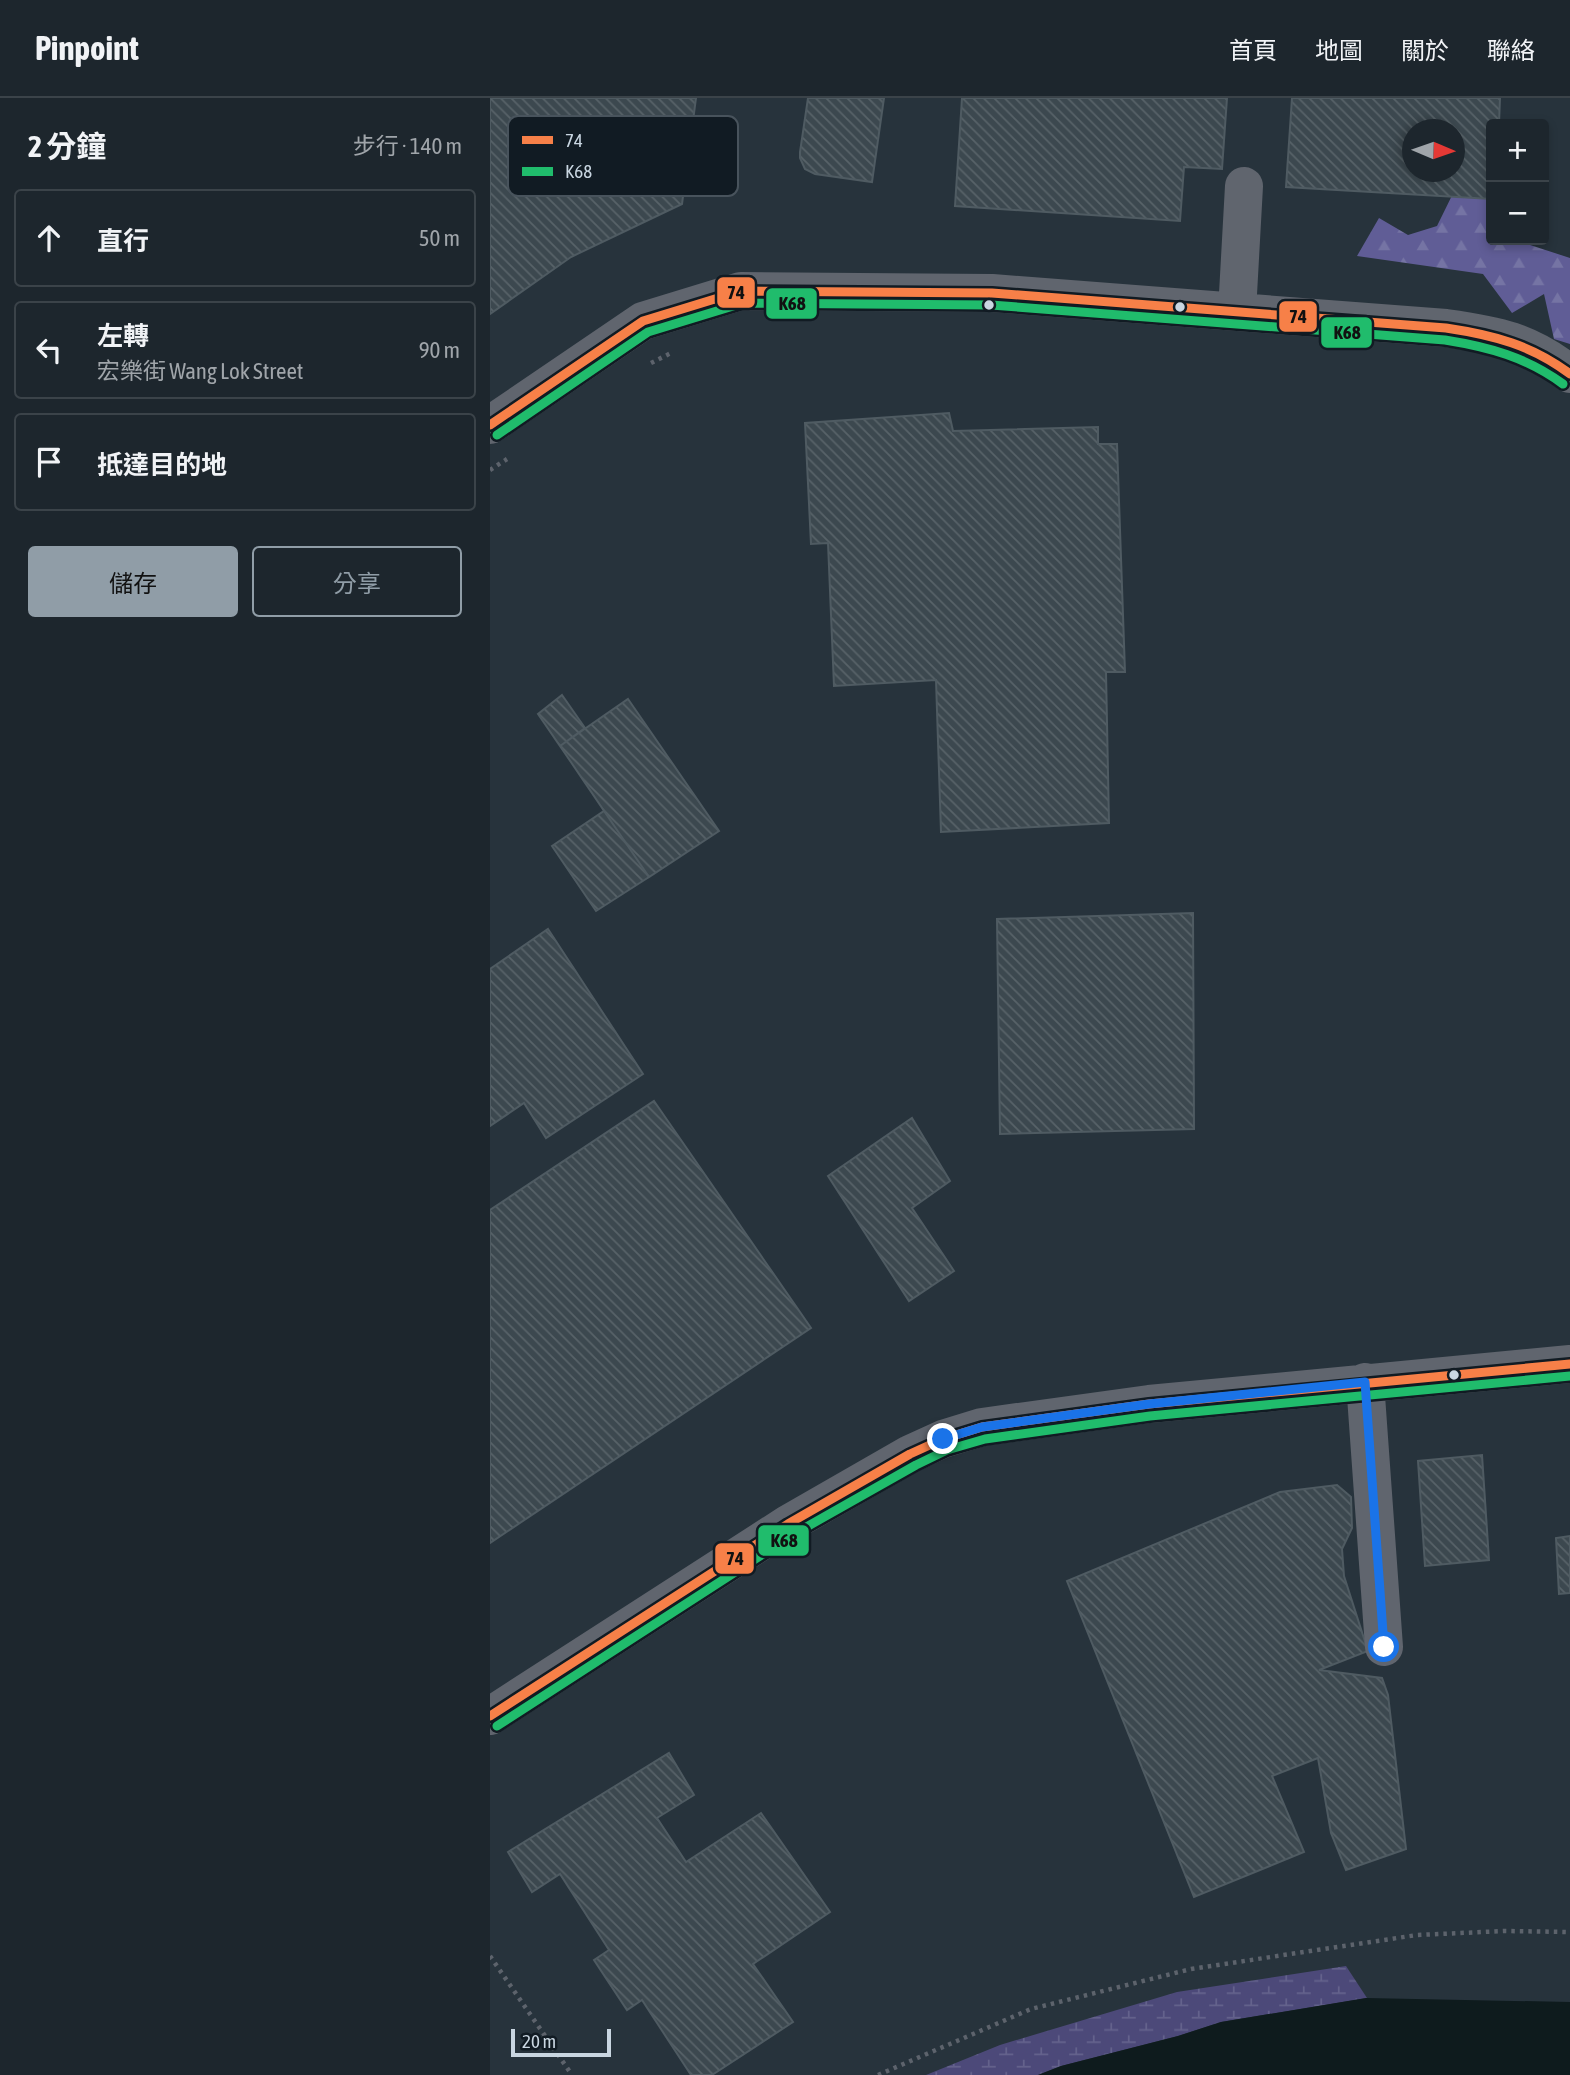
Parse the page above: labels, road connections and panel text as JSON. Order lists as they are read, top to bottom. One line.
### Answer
{"lines":["transit line 74","transit line K68"],"legend":["74","K68"],"scale_bar":"20 m","north":"right","page":{"header":"Pinpoint","nav":["首頁","地圖","關於","聯絡"],"heading":["2 分鐘","步行 · 140 m"],"map_buttons":["+","−"],"list":[["直行","50 m"],["左轉","宏樂街 Wang Lok Street","90 m"],"抵達目的地"],"buttons":["儲存","分享"],"scale":"20 m"}}
